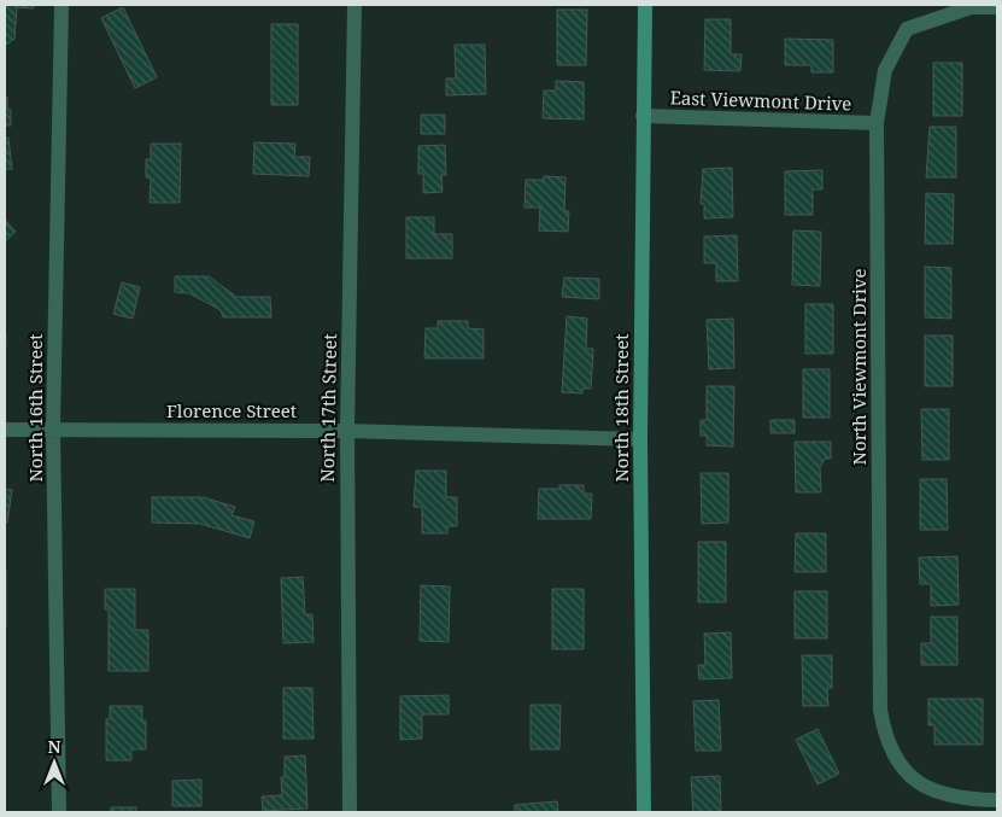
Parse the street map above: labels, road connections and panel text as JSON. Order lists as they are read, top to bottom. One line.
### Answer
{"streets":{"street":["East Viewmont Drive","North Viewmont Drive","North 16th Street","North 17th Street","North 18th Street","Florence Street"]},"crossings":[["East Viewmont Drive","North Viewmont Drive"],["East Viewmont Drive","North 18th Street"],["North 16th Street","Florence Street"],["North 17th Street","Florence Street"],["North 18th Street","Florence Street"]],"north":"top"}
